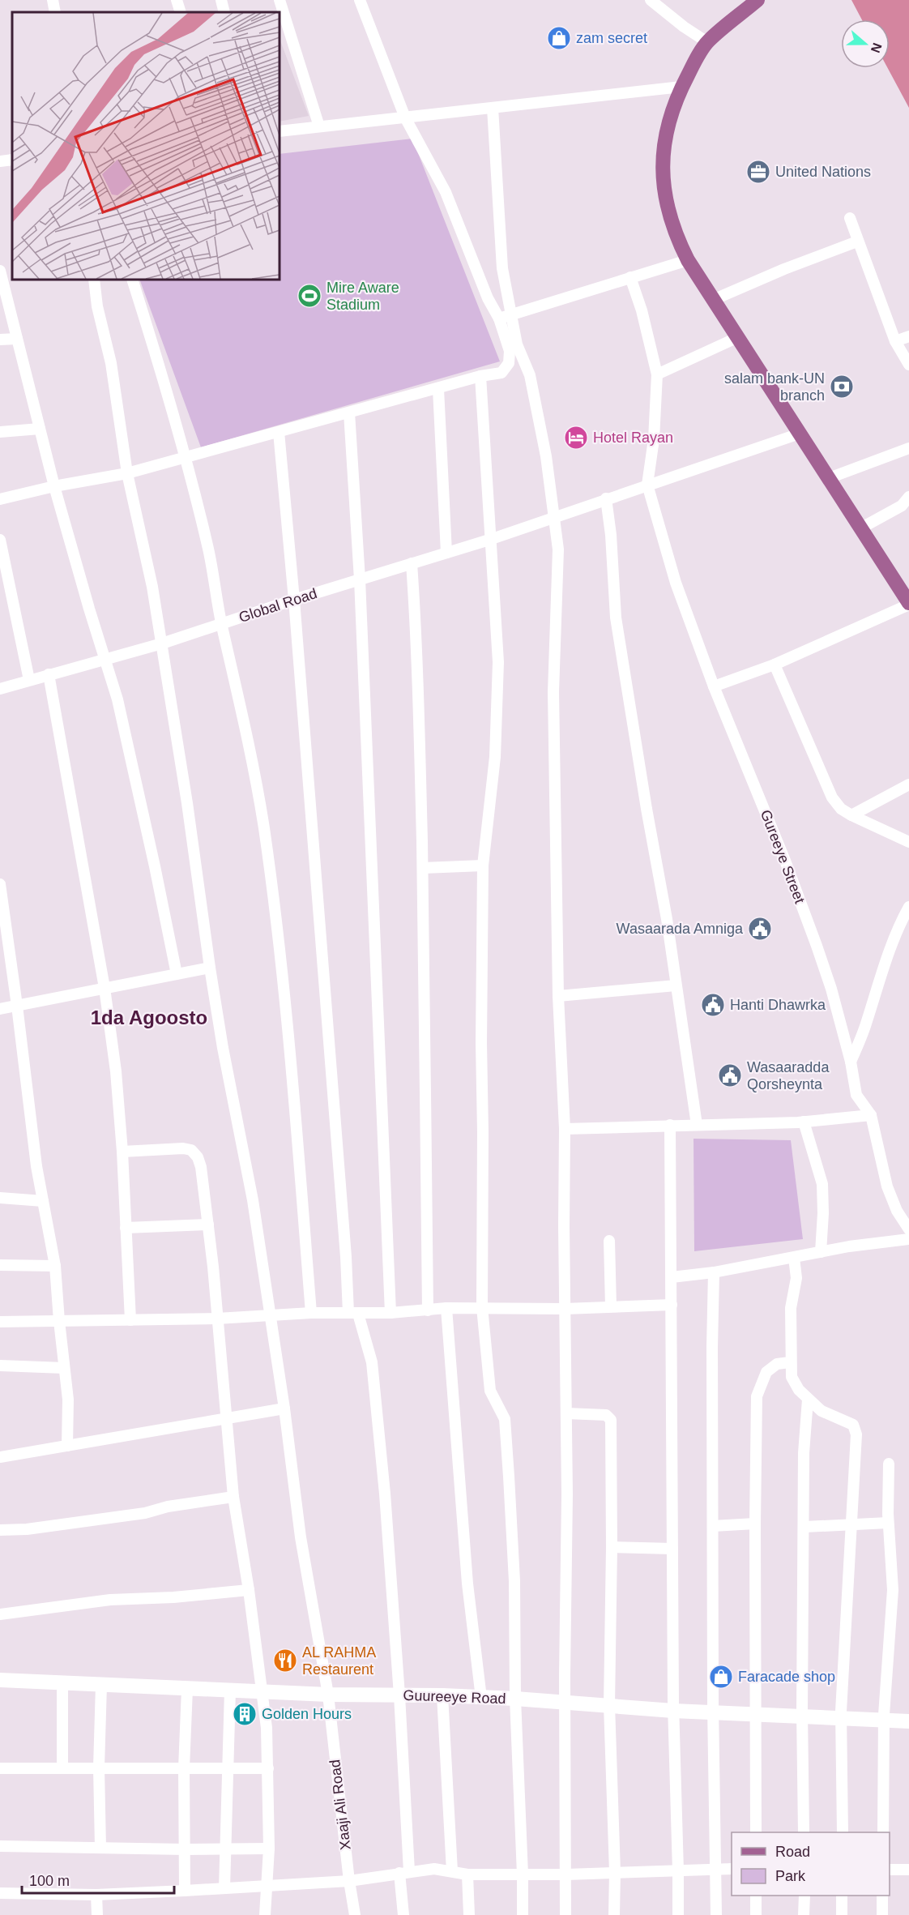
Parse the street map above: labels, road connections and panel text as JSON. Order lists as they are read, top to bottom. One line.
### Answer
{"streets":{"street":["Global Road","Gureeye Street","Guureeye Road","Xaaji Ali Road"]},"crossings":[["Global Road","Gureeye Street"],["Global Road","Xaaji Ali Road"],["Guureeye Road","Xaaji Ali Road"]],"districts":["1da Agoosto"],"places":{"shop":["zam secret","Faracade shop"],"office":["United Nations"],"sports":["Mire Aware Stadium"],"bank":["salam bank-UN branch"],"hotel":["Hotel Rayan"],"public building":["Wasaarada Amniga","Hanti Dhawrka","Wasaaradda Qorsheynta"],"restaurant":["AL RAHMA Restaurent"],"building":["Golden Hours"]},"legend":["Road","Park"],"scale_bar":"100 m","north":"right"}
